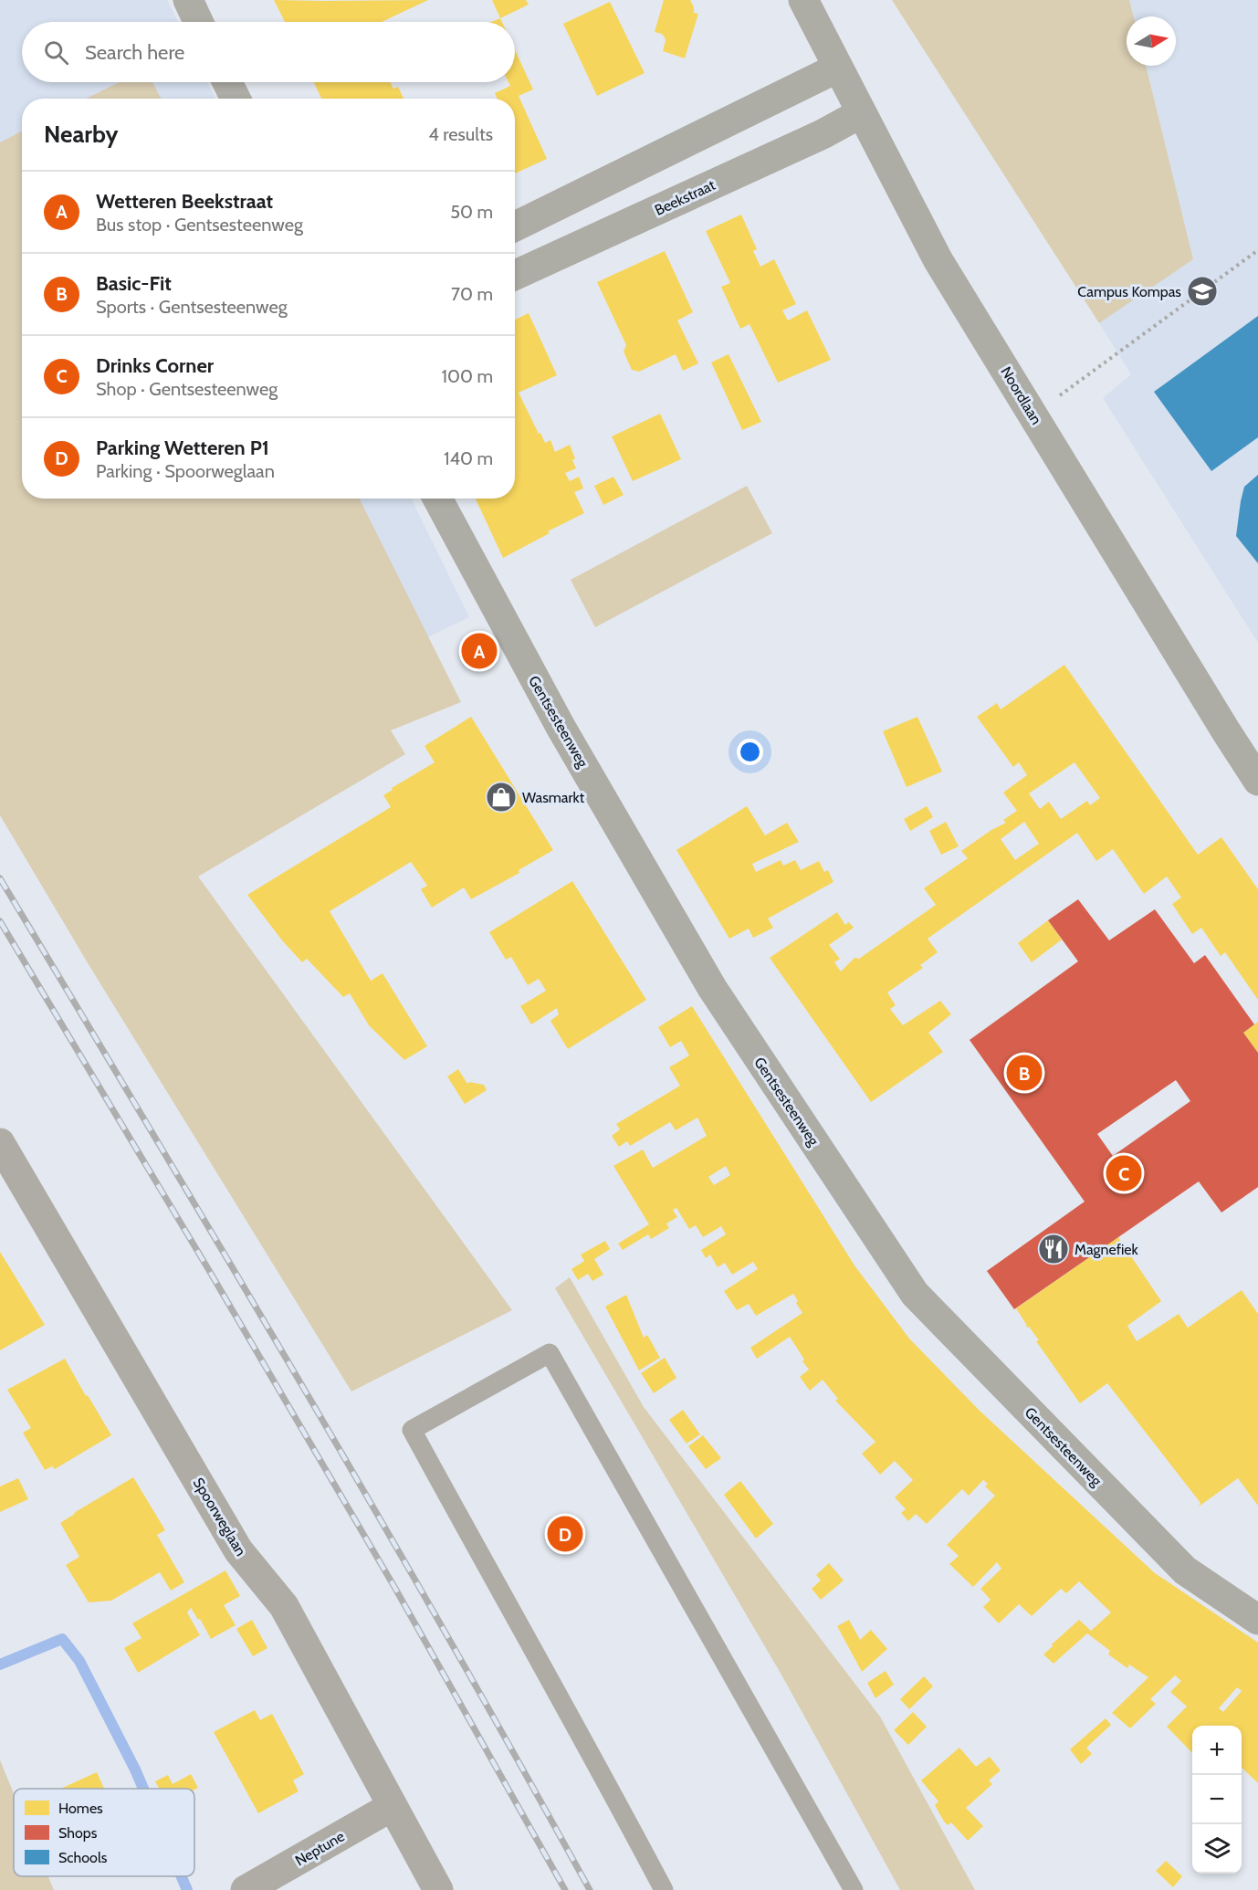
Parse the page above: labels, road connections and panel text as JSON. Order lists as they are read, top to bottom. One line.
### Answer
{"streets":{"street":["Beekstraat","Noordlaan","Gentsesteenweg","Spoorweglaan","Neptune"]},"crossings":[["Beekstraat","Noordlaan"],["Spoorweglaan","Neptune"]],"places":{"school or university":["Campus Kompas"],"shop":["Wasmarkt"],"restaurant":["Magnefiek"]},"legend":["Homes","Shops","Schools"],"north":"right","page":{"search":"Search here","heading":["Nearby","4 results"],"list":[{"mark":"A","name":"Wetteren Beekstraat","note":"Bus stop · Gentsesteenweg","value":"50 m"},{"mark":"B","name":"Basic-Fit","note":"Sports · Gentsesteenweg","value":"70 m"},{"mark":"C","name":"Drinks Corner","note":"Shop · Gentsesteenweg","value":"100 m"},{"mark":"D","name":"Parking Wetteren P1","note":"Parking · Spoorweglaan","value":"140 m"}],"pins":["A","B","C","D"],"map_buttons":["+","−"]}}
